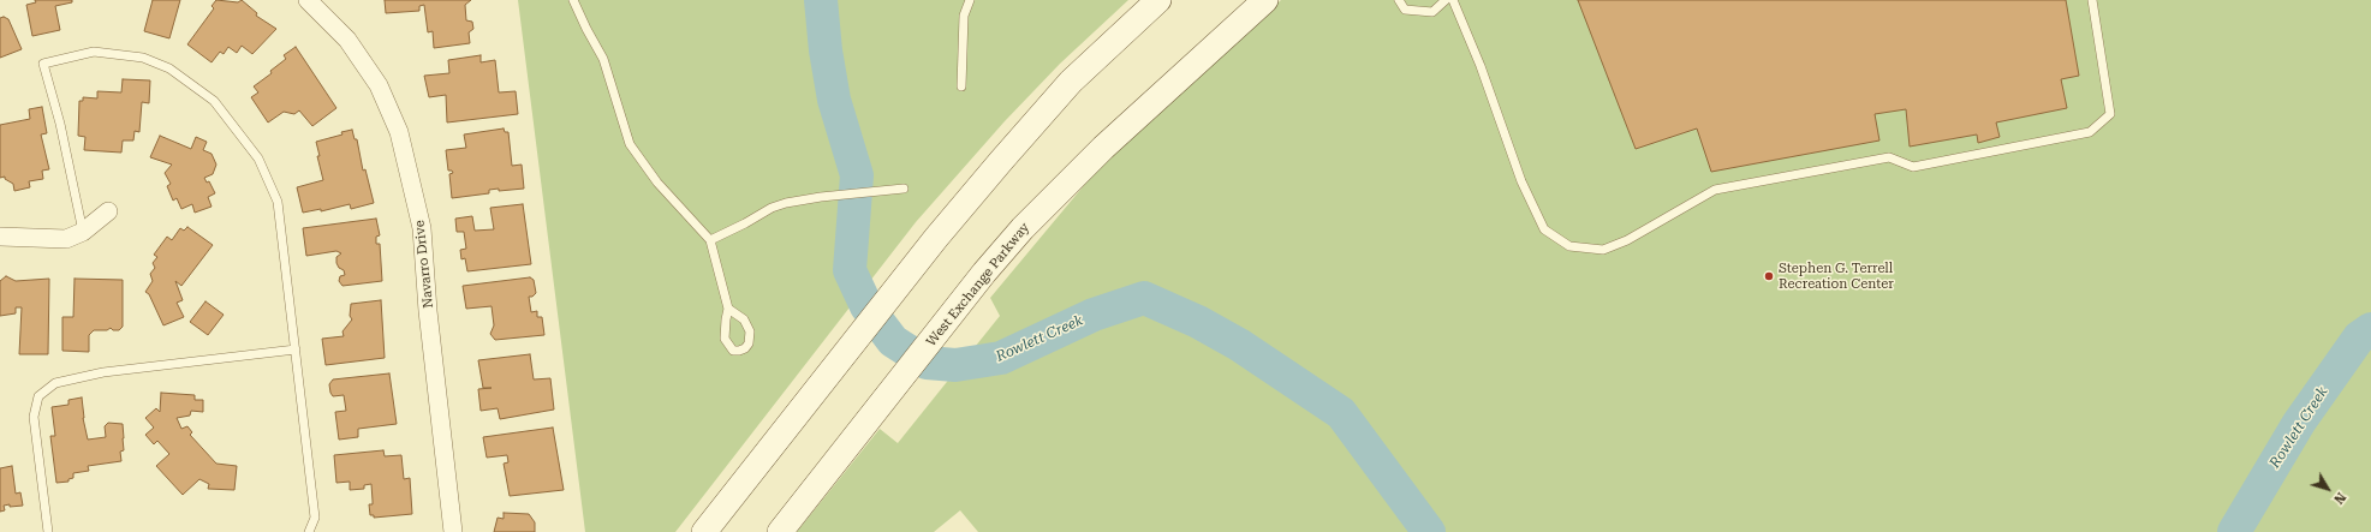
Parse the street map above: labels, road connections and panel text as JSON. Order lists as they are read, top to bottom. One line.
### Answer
{"streets":{"main road":["West Exchange Parkway"],"street":["Navarro Drive"]},"water":["Rowlett Creek"],"places":["Stephen G. Terrell Recreation Center"],"north":"bottom right"}
